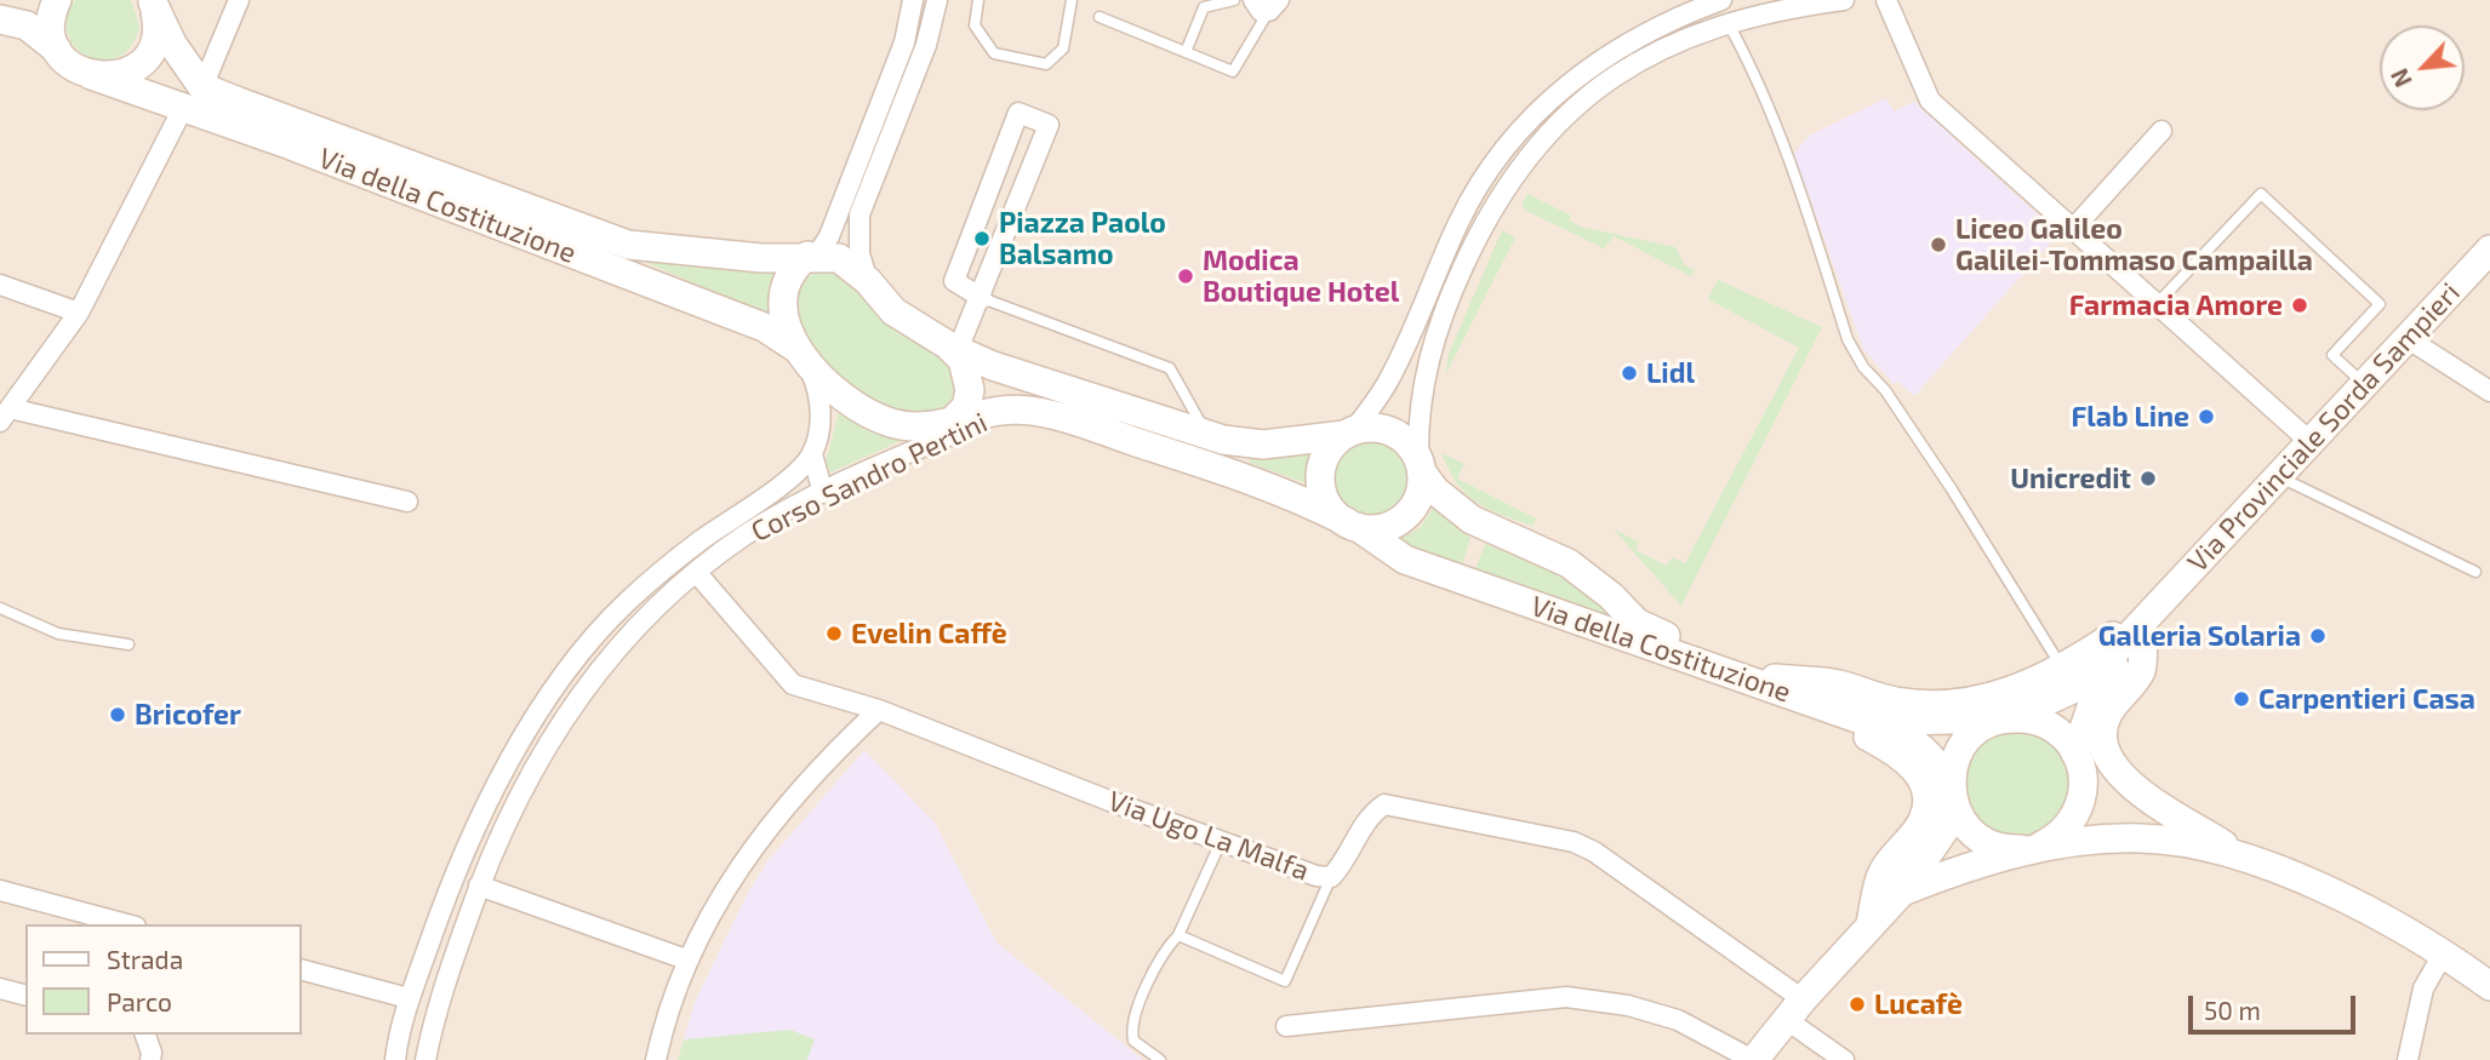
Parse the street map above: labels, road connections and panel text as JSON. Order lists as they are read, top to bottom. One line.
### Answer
{"streets":{"main road":["Via della Costituzione","Via Provinciale Sorda Sampieri"],"street":["Corso Sandro Pertini","Via Ugo La Malfa"]},"crossings":[["Via della Costituzione","Corso Sandro Pertini"],["Corso Sandro Pertini","Via Ugo La Malfa"]],"places":["Piazza Paolo Balsamo","Liceo Galileo Galilei-Tommaso Campailla","Modica Boutique Hotel","Farmacia Amore","Lidl","Flab Line","Unicredit","Evelin Caffè","Galleria Solaria","Carpentieri Casa","Bricofer","Lucafè"],"legend":["Strada","Parco"],"scale_bar":"50 m","north":"bottom left"}
